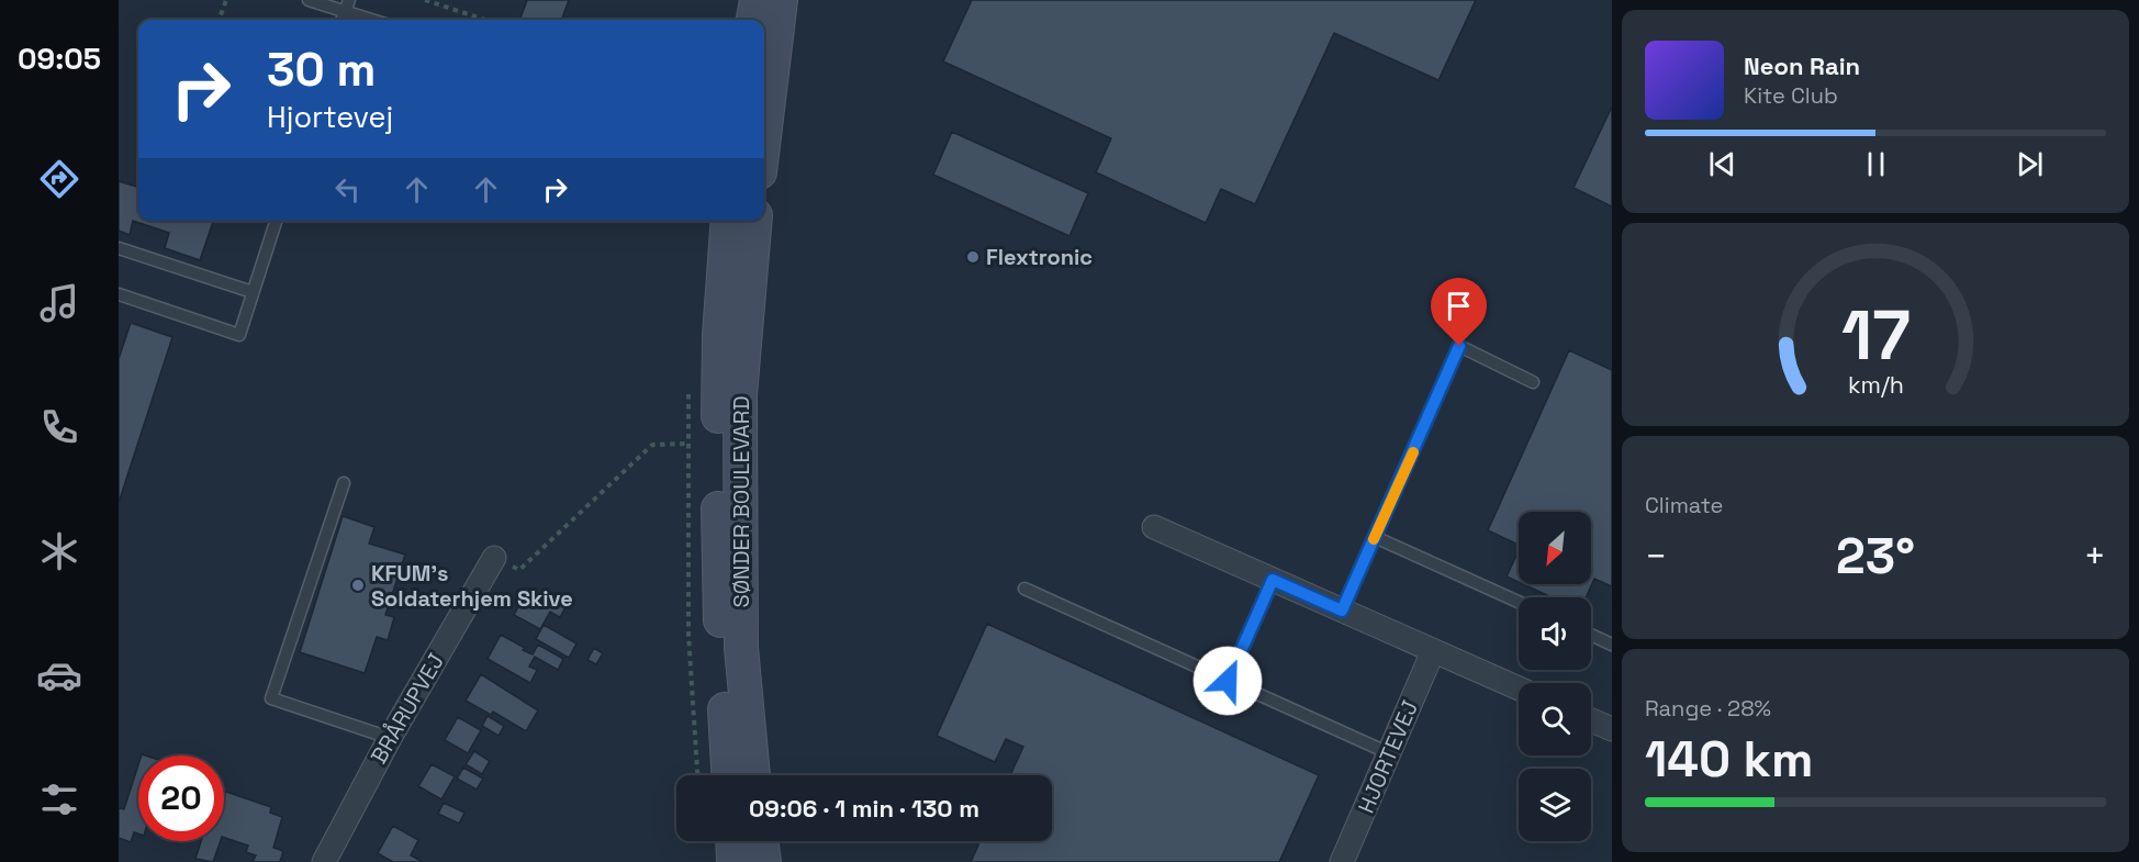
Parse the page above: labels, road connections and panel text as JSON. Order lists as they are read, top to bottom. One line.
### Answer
{"streets":{"main road":["SØNDER BOULEVARD"],"street":["BRÅRUPVEJ","HJORTEVEJ"]},"places":["Flextronic","KFUM's Soldaterhjem Skive"],"north":"bottom left","page":{"tabs":"09:05","turn":["30 m","Hjortevej"],"song":["Neon Rain","Kite Club"],"tile":["Climate",["Range · 28%","140 km"]],"heat":["−","23°","+"],"limit":"20","trip":"09:06 · 1 min · 130 m","gauge":["17","km/h"]}}
